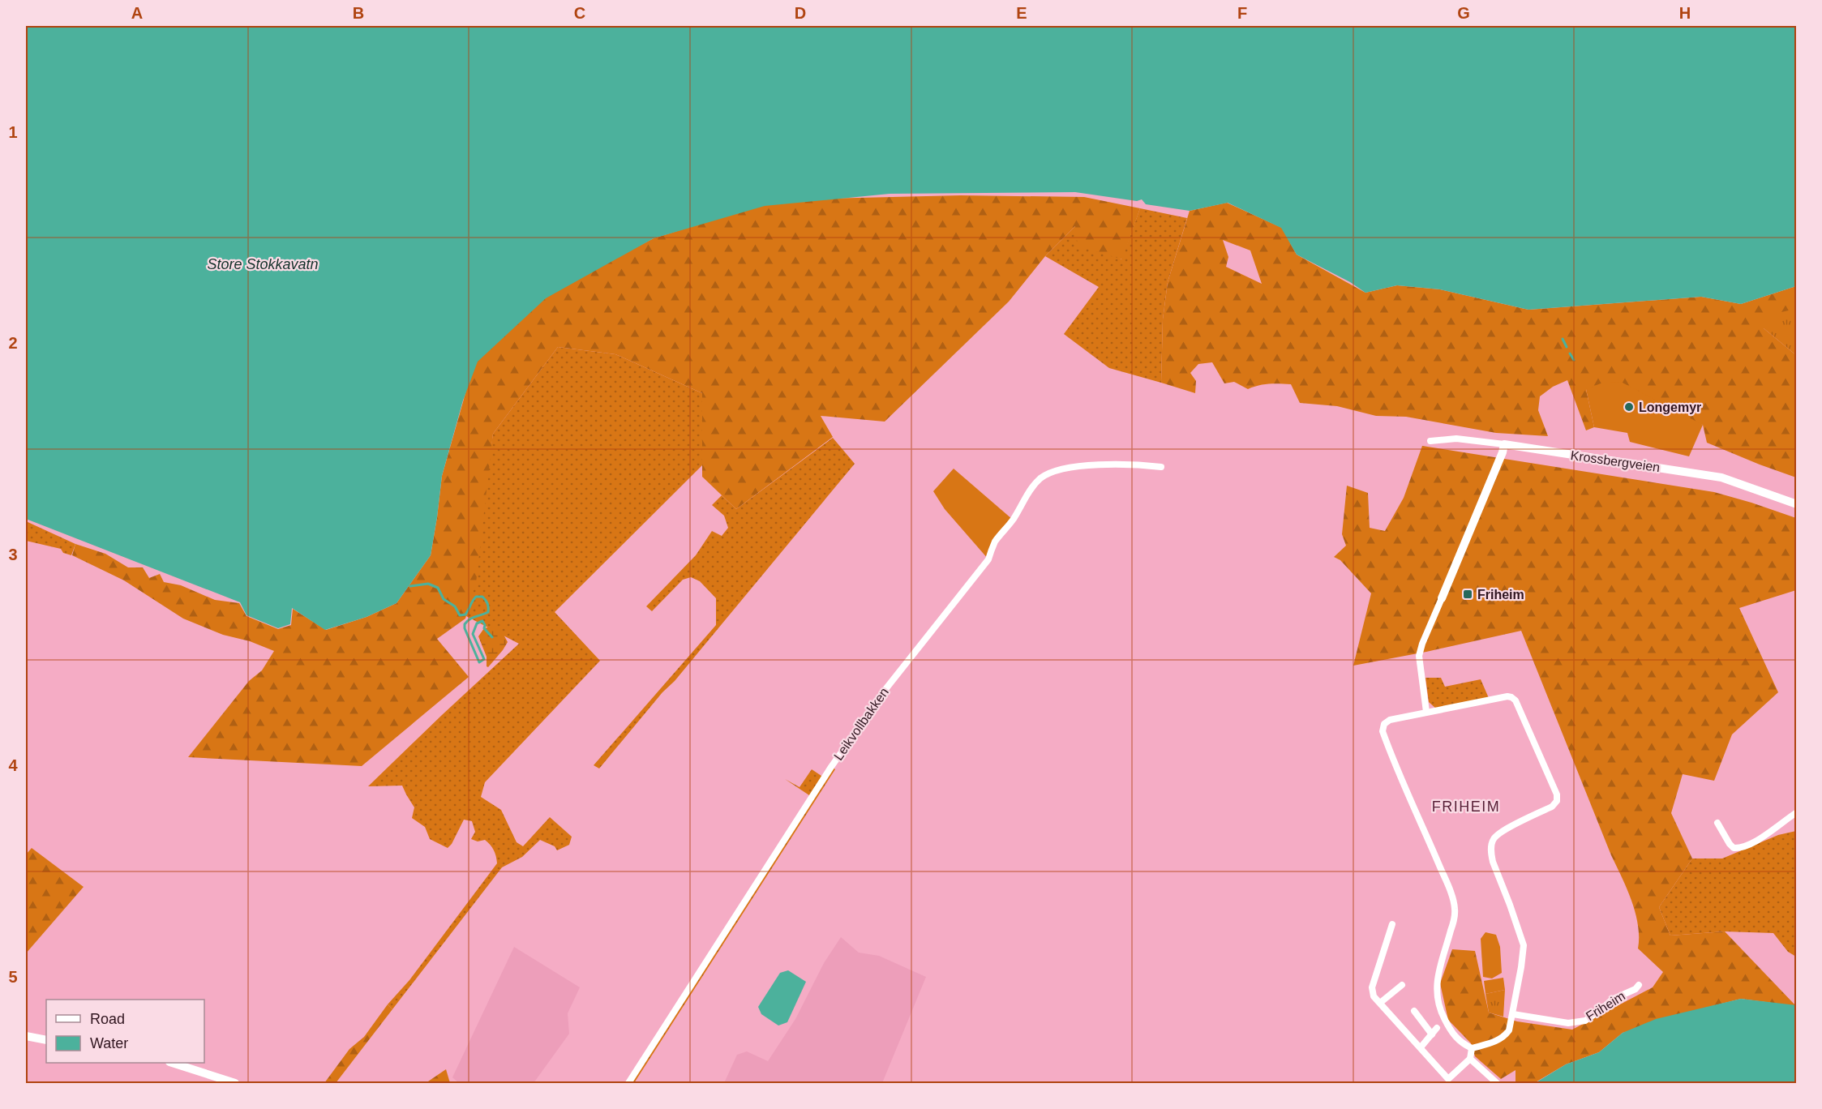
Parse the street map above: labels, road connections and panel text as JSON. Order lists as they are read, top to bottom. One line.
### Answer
{"streets":{"street":["Krossbergveien","Leikvollbakken","Friheim"]},"districts":["FRIHEIM"],"water":["Store Stokkavatn"],"places":{"other":["Longemyr"],"transit":["Friheim"]},"legend":["Road","Water"],"grid":{"columns":["A","B","C","D","E","F","G","H"],"rows":["1","2","3","4","5"]}}
